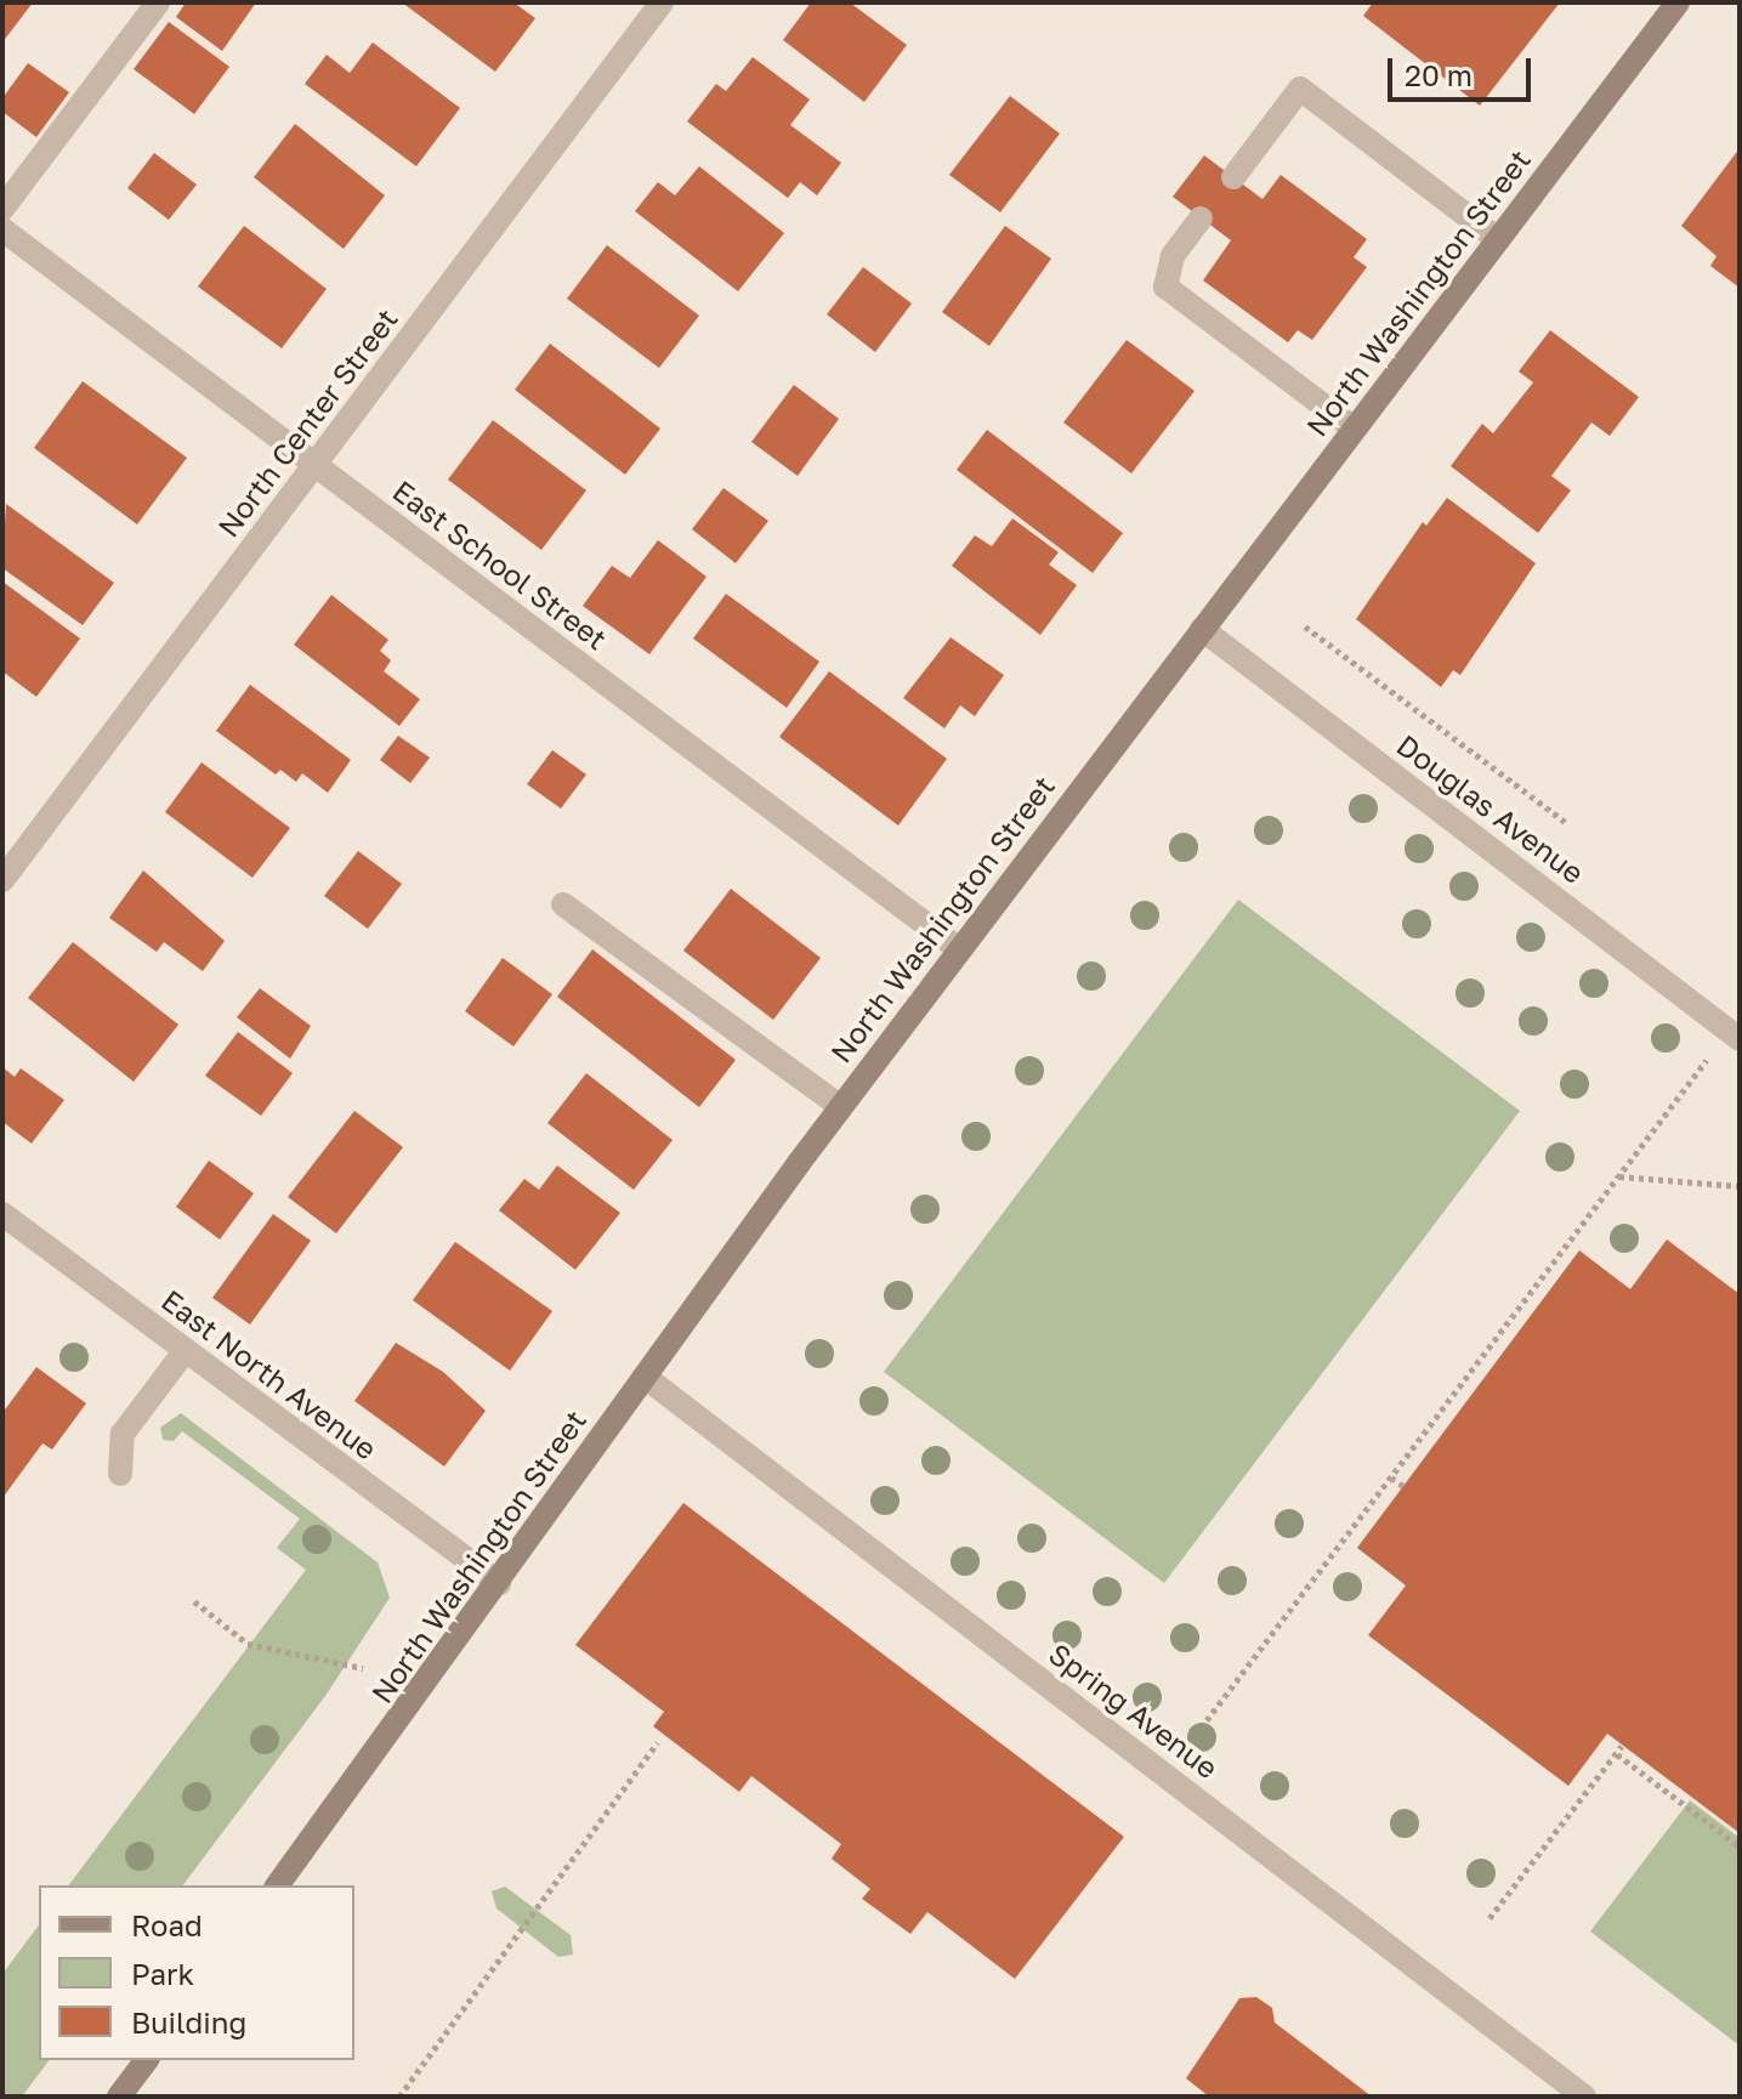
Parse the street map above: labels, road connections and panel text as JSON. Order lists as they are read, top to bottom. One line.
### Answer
{"streets":{"main road":["North Washington Street"],"street":["North Center Street","East School Street","Douglas Avenue","East North Avenue","Spring Avenue"]},"crossings":[["North Washington Street","East School Street"],["North Washington Street","Douglas Avenue"],["North Washington Street","East North Avenue"],["North Washington Street","Spring Avenue"],["North Center Street","East School Street"]],"legend":["Road","Park","Building"],"scale_bar":"20 m"}
